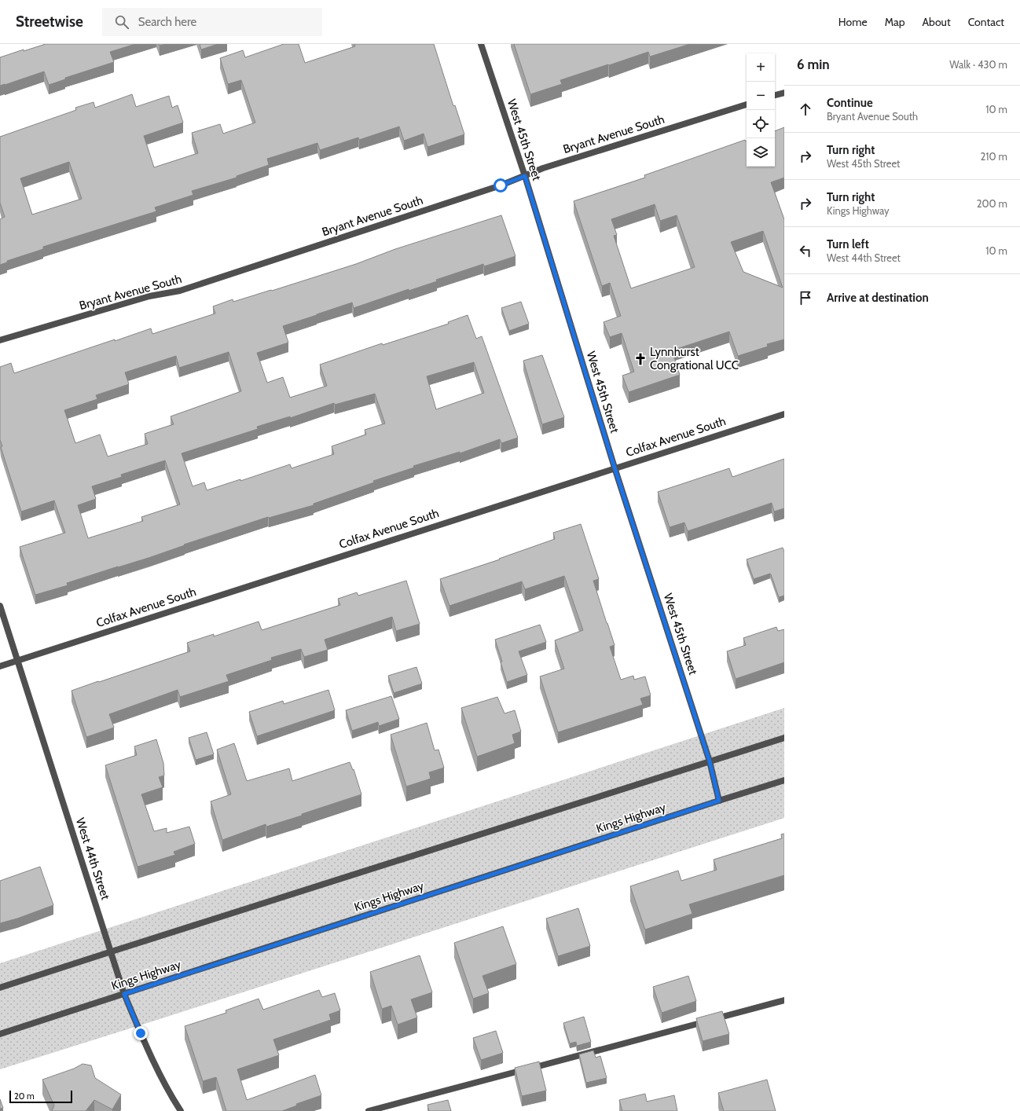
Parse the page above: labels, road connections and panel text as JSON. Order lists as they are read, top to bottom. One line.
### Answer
{"streets":{"street":["Bryant Avenue South","West 45th Street","Colfax Avenue South","Kings Highway","West 44th Street"]},"crossings":[["Bryant Avenue South","West 45th Street"],["West 45th Street","Colfax Avenue South"],["West 45th Street","Kings Highway"],["Colfax Avenue South","West 44th Street"],["Kings Highway","West 44th Street"]],"places":{"church":["Lynnhurst Congrational UCC"]},"scale_bar":"20 m","page":{"header":"Streetwise","search":"Search here","nav":["Home","Map","About","Contact"],"heading":["6 min","Walk · 430 m"],"map_buttons":["+","−"],"list":[["Continue","Bryant Avenue South","10 m"],["Turn right","West 45th Street","210 m"],["Turn right","Kings Highway","200 m"],["Turn left","West 44th Street","10 m"],"Arrive at destination"],"scale":"20 m"}}
